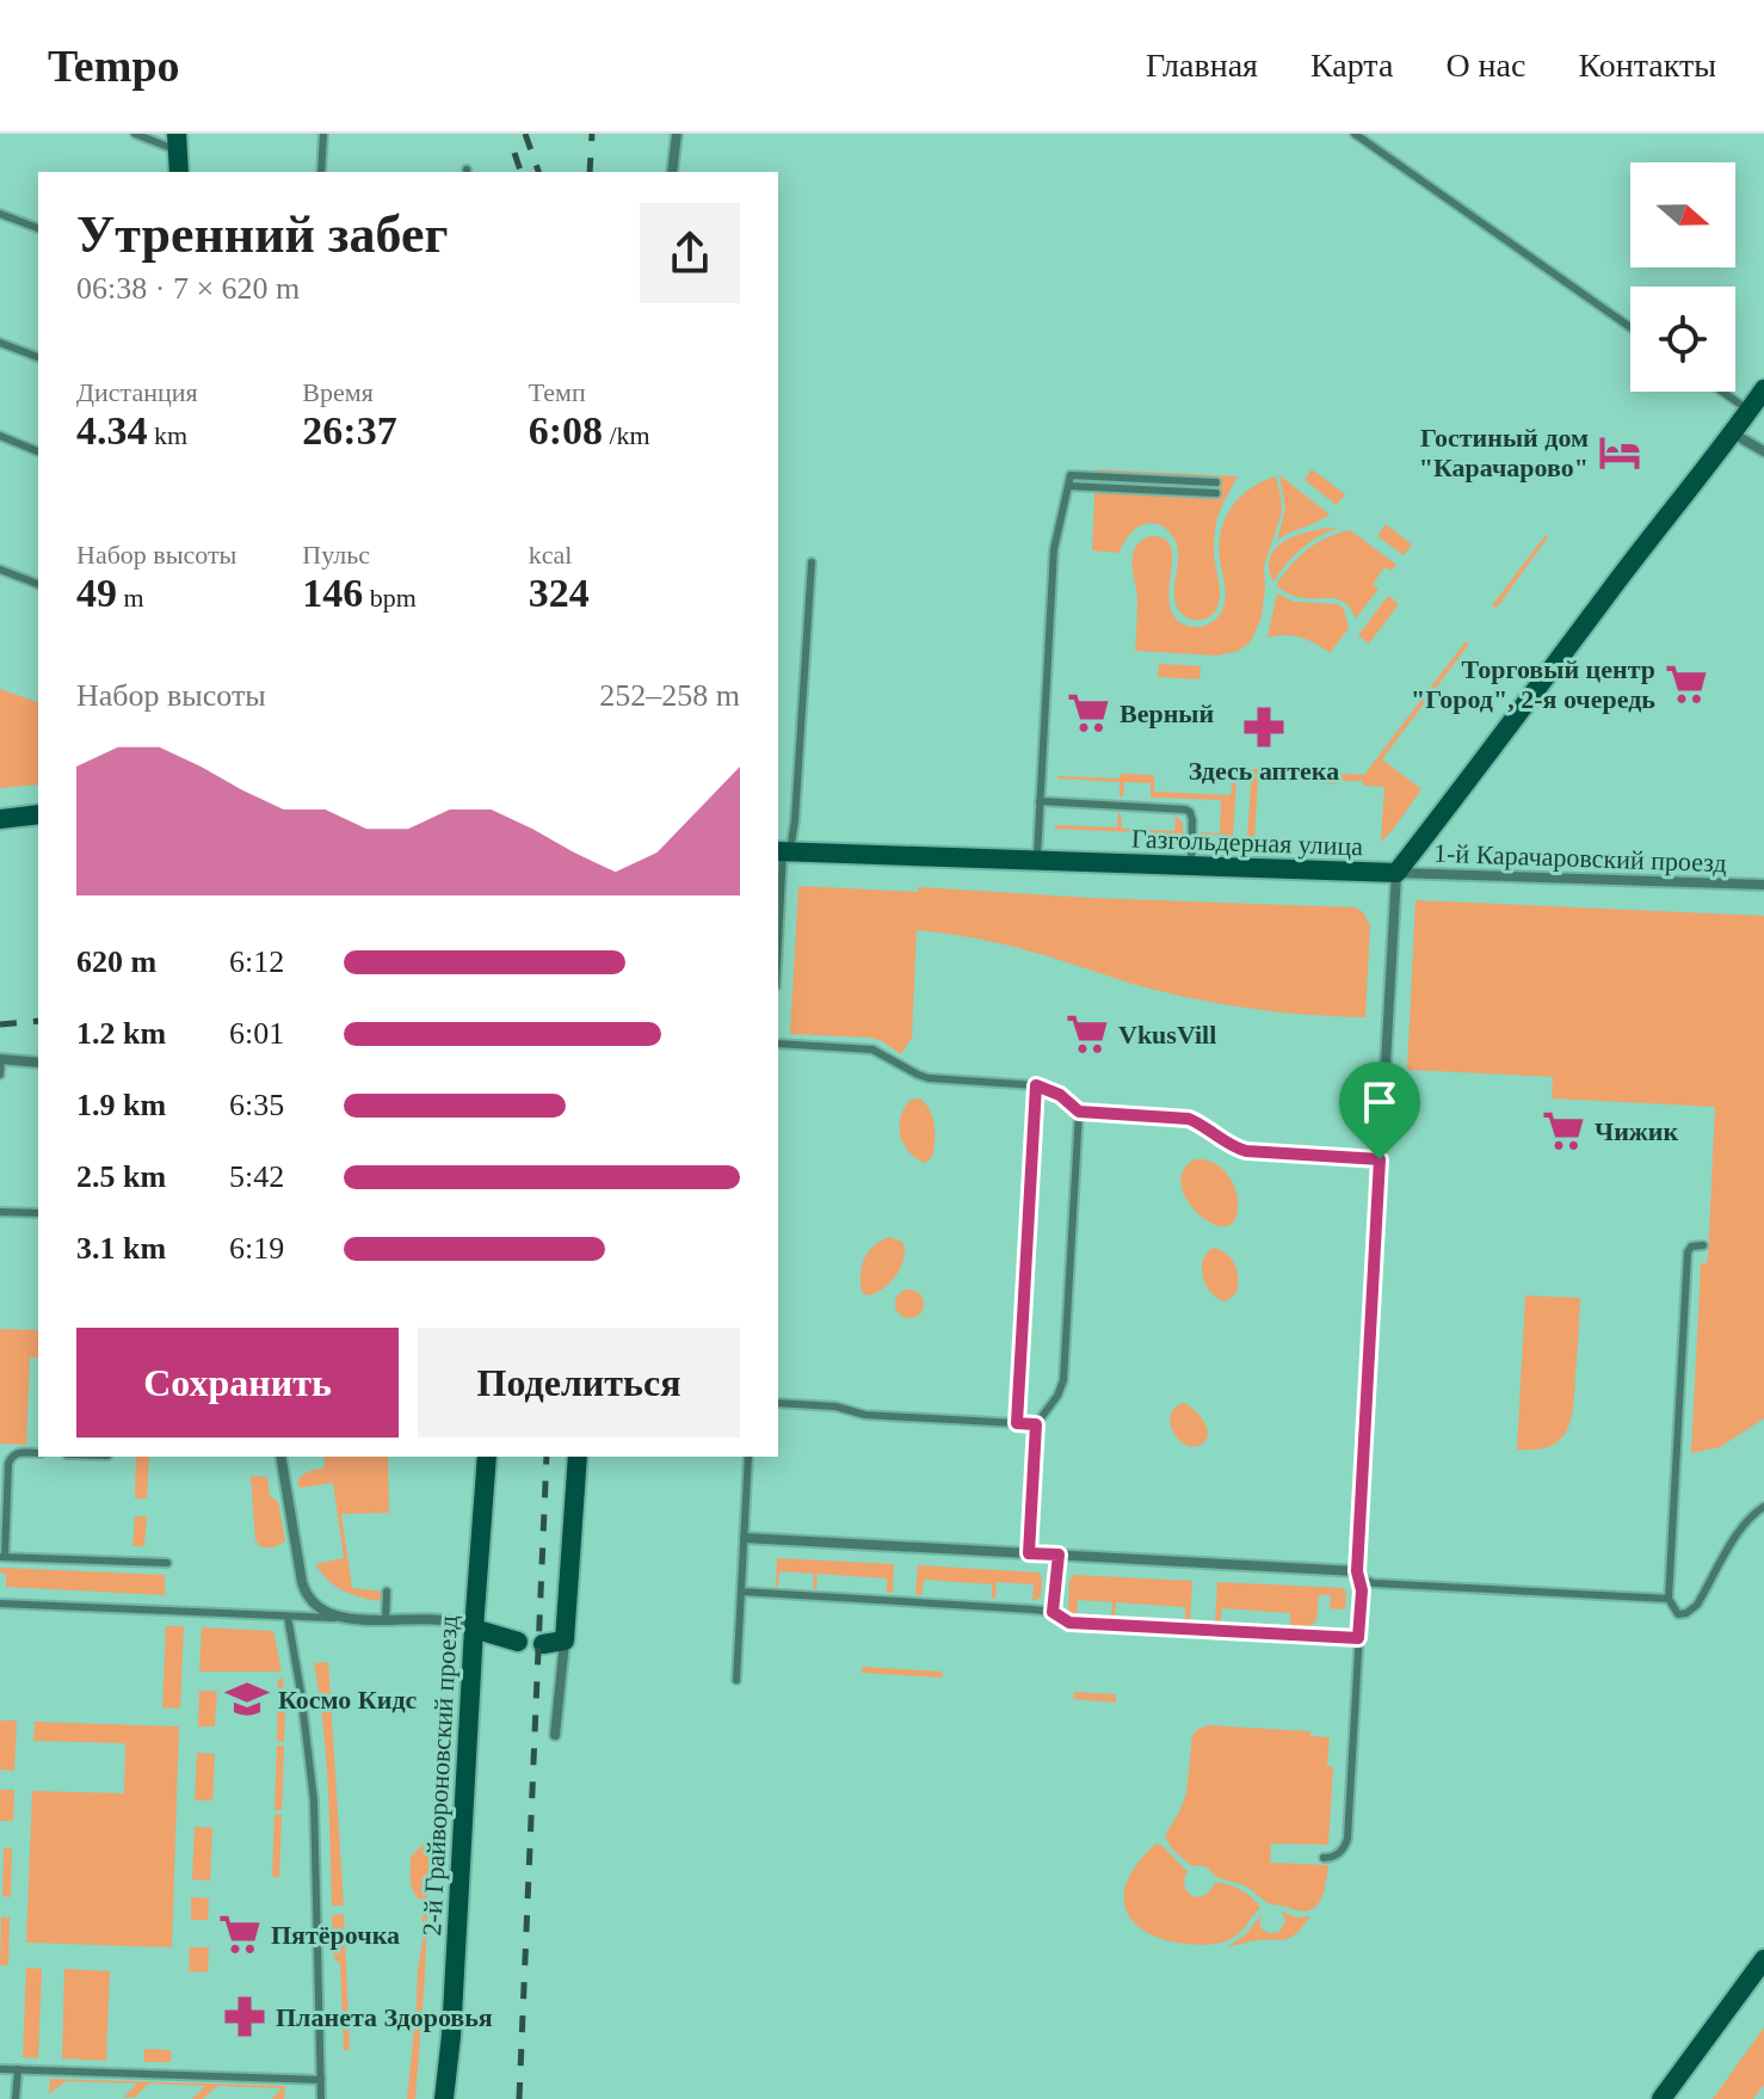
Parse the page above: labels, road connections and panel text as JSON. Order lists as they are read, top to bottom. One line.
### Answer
{"streets":{"street":["Газгольдерная улица","1-й Карачаровский проезд","2-й Грайвороновский проезд"]},"crossings":[["Газгольдерная улица","1-й Карачаровский проезд"]],"places":{"hotel":["Гостиный дом \"Карачарово\""],"supermarket":["Торговый центр \"Город\", 2-я очередь","Верный","VkusVill","Чижик","Пятёрочка"],"pharmacy":["Здесь аптека","Планета Здоровья"],"school or university":["Космо Кидс"]},"north":"right","page":{"header":"Tempo","nav":["Главная","Карта","О нас","Контакты"],"heading":["Утренний забег","06:38 · 7 × 620 m"],"stats":[["Дистанция","4.34 km"],["Время","26:37"],["Темп","6:08 /km"],["Набор высоты","49 m"],["Пульс","146 bpm"],["kcal","324"]],"chart":["Набор высоты","252–258 m"],"list":[{"name":"620 m","note":"6:12"},{"name":"1.2 km","note":"6:01"},{"name":"1.9 km","note":"6:35"},{"name":"2.5 km","note":"5:42"},{"name":"3.1 km","note":"6:19"}],"buttons":["Сохранить","Поделиться"]}}
